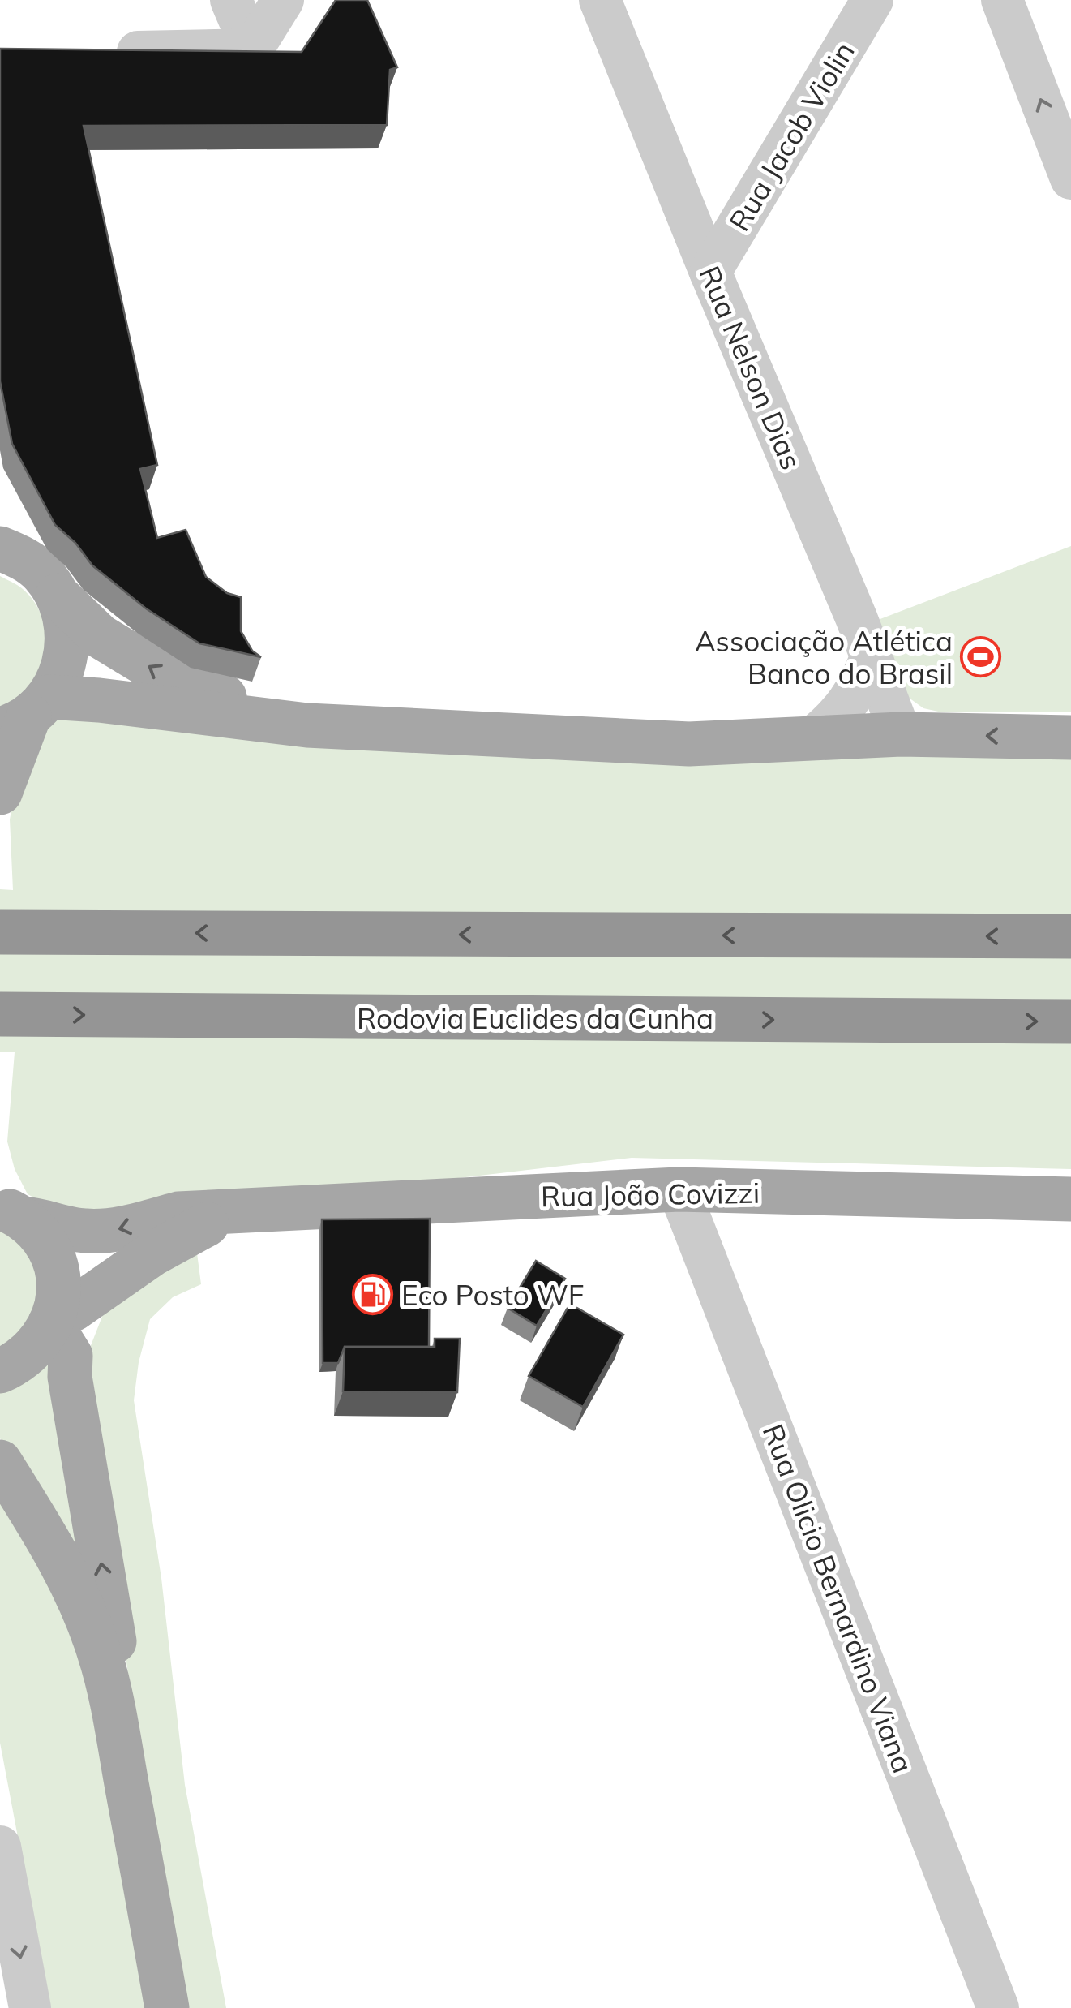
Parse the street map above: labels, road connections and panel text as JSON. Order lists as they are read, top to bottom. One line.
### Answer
{"streets":{"highway":["Rodovia Euclides da Cunha"],"main road":["Rua João Covizzi"],"street":["Rua Jacob Violin","Rua Nelson Dias","Rua Olicio Bernardino Viana"]},"crossings":[["Rua Jacob Violin","Rua Nelson Dias"],["Rua João Covizzi","Rua Olicio Bernardino Viana"]],"places":{"sports":["Associação Atlética Banco do Brasil"],"fuel station":["Eco Posto WF"]}}
